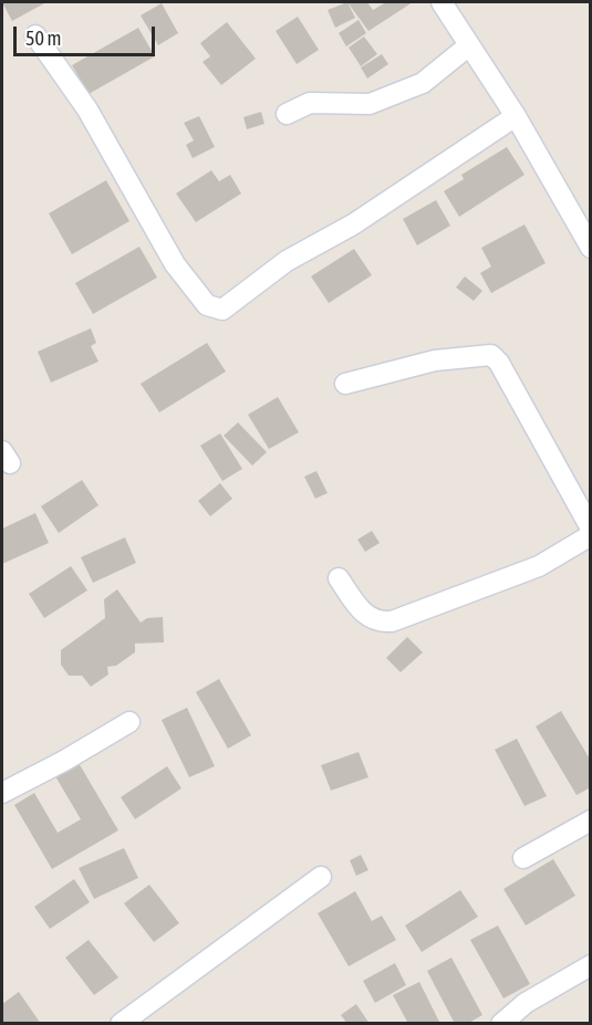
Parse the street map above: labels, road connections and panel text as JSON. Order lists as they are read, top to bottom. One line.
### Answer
{"scale_bar":"50 m"}
